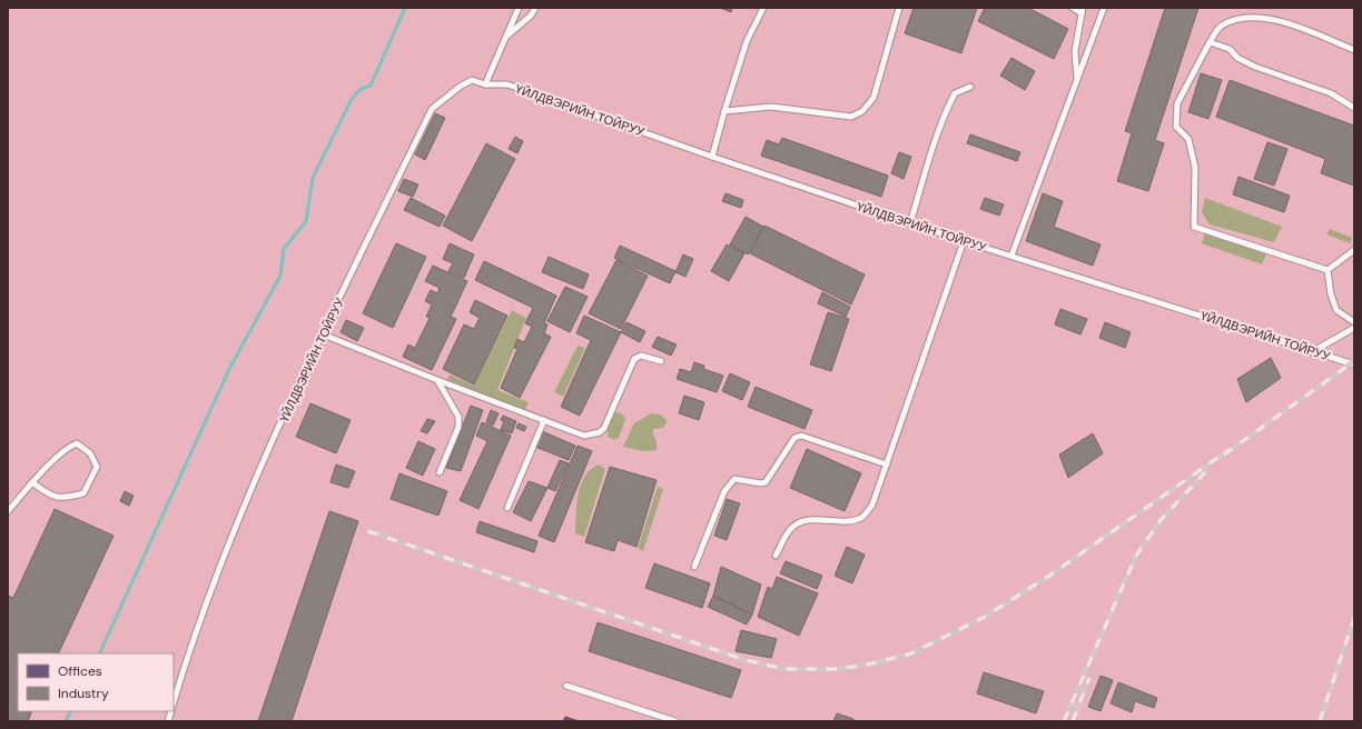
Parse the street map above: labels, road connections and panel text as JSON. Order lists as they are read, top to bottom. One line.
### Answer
{"streets":{"lane":["ҮЙЛДВЭРИЙН ТОЙРУУ"]},"legend":["Offices","Industry"]}
